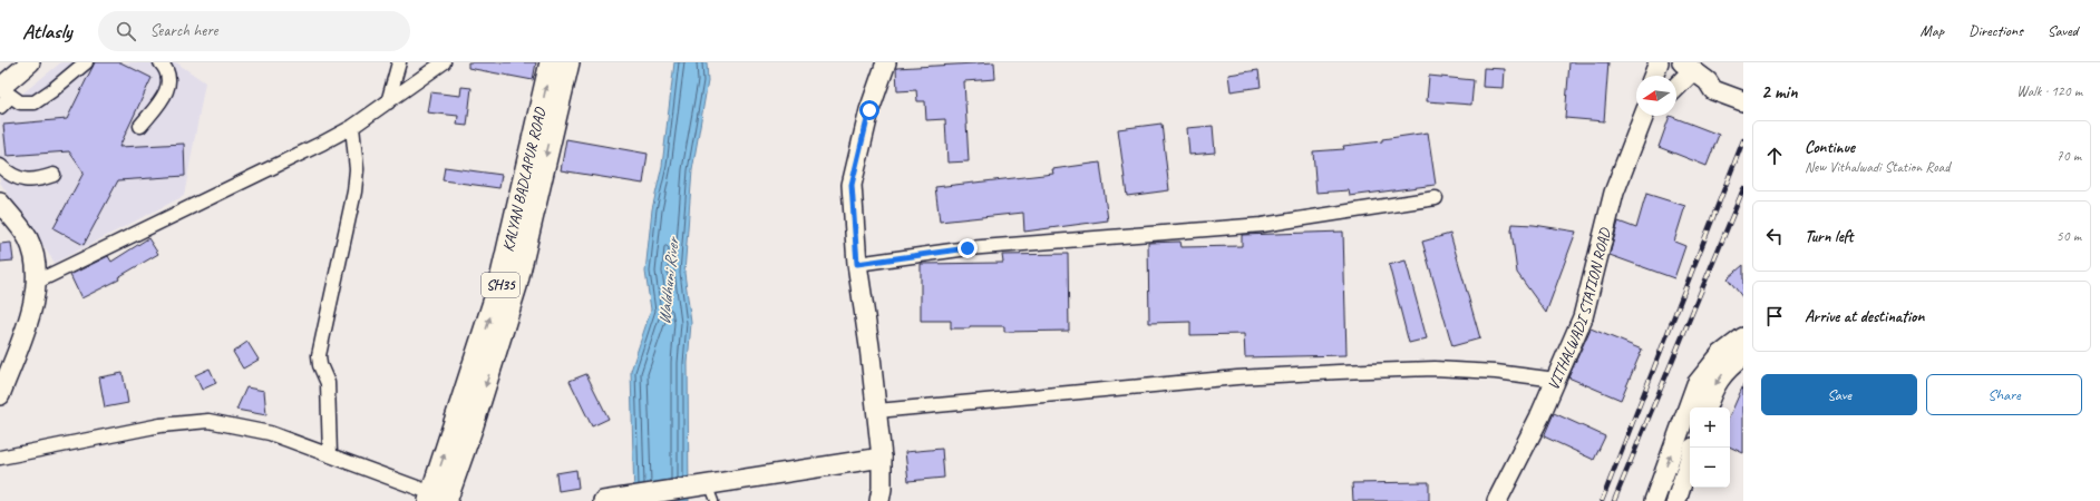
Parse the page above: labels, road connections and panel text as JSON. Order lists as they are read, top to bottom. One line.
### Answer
{"streets":{"main road":["KALYAN BADLAPUR ROAD","SH35"],"street":["VITHALWADI STATION ROAD"]},"water":["Waldhuni River"],"north":"left","page":{"header":"Atlasly","search":"Search here","nav":["Map","Directions","Saved"],"heading":["2 min","Walk · 120 m"],"list":[["Continue","New Vithalwadi Station Road","70 m"],["Turn left","50 m"],"Arrive at destination"],"buttons":["Save","Share"],"map_buttons":["+","−"]}}
